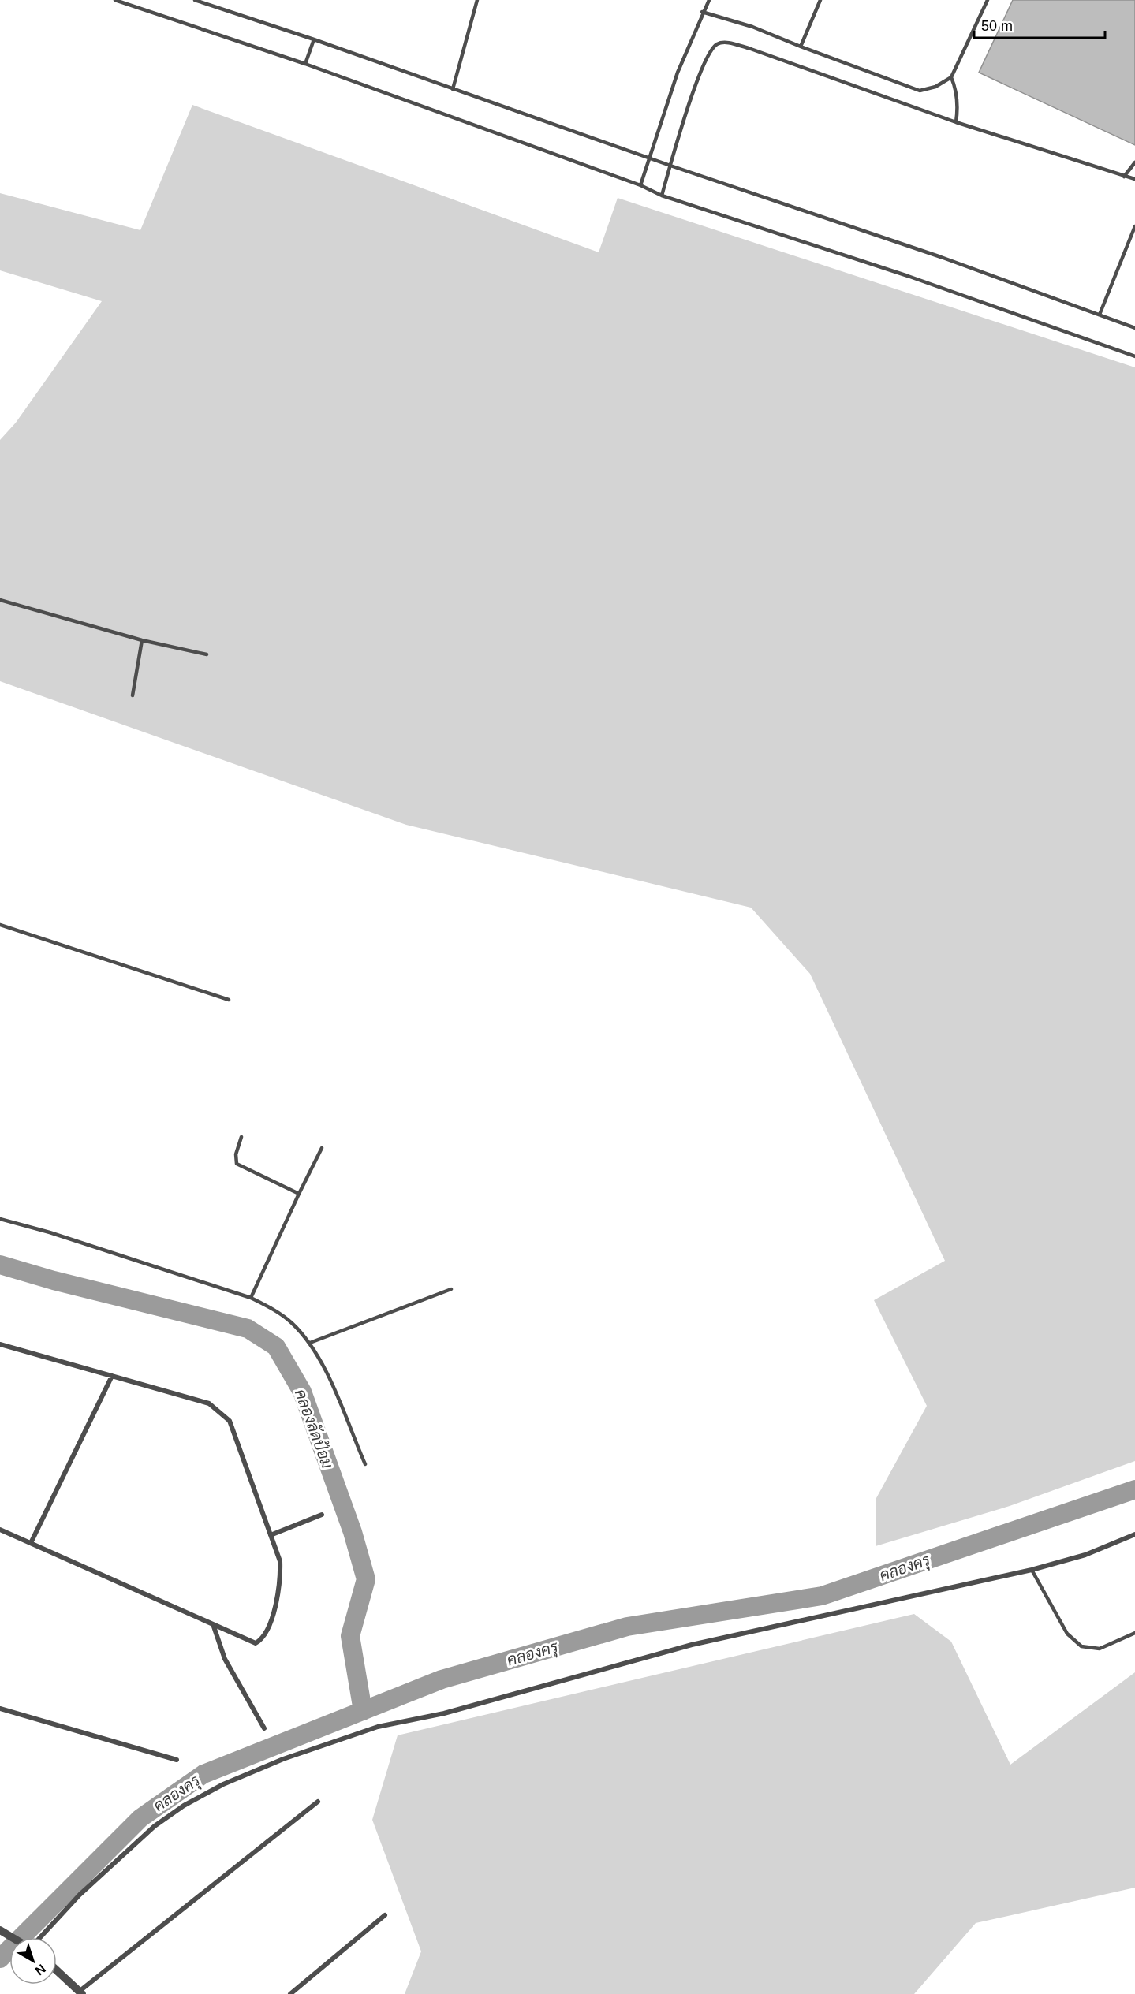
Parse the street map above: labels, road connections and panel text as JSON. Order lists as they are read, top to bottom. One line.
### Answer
{"water":["คลองลัดป้อม","คลองครุ"],"scale_bar":"50 m","north":"bottom right"}
